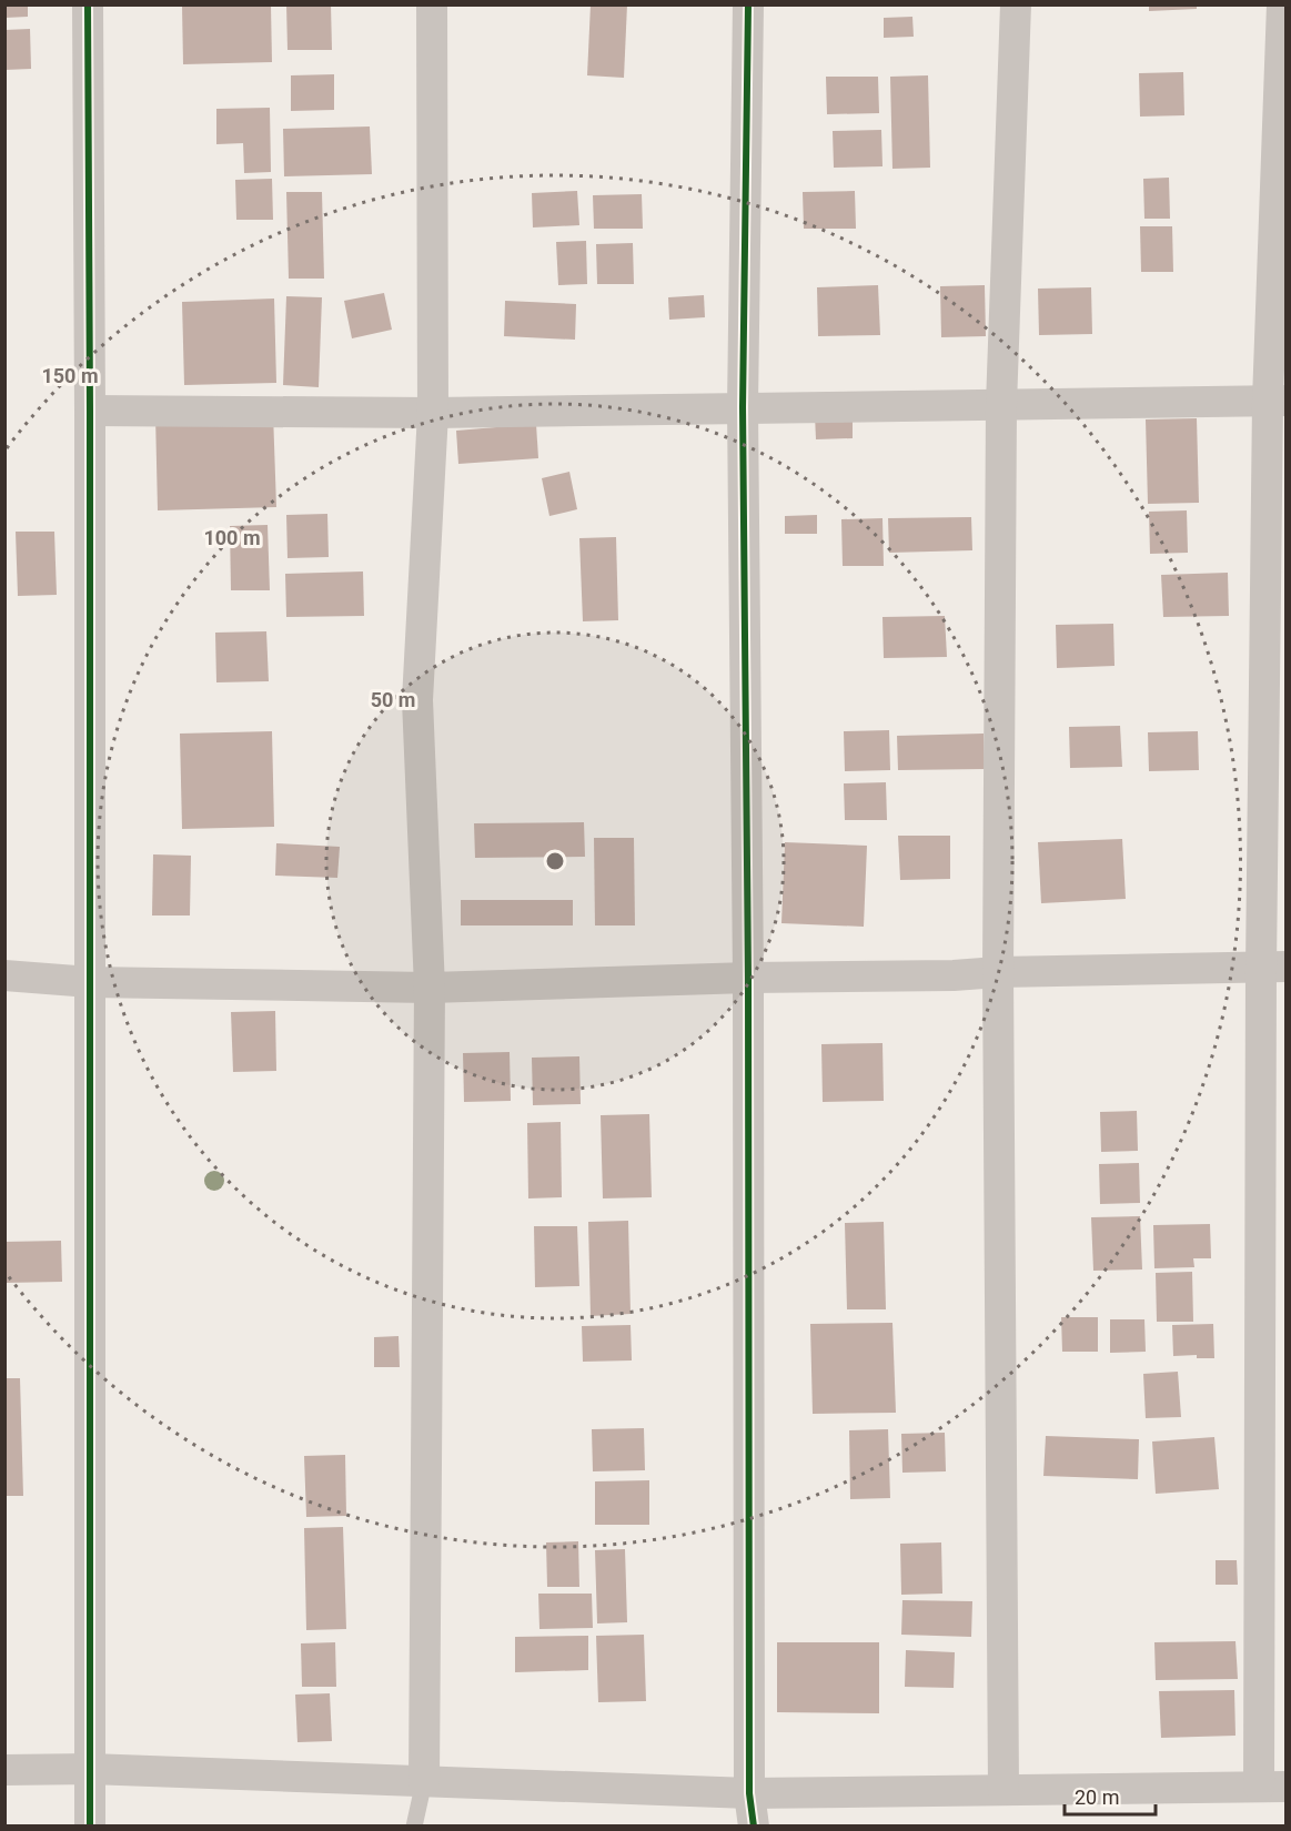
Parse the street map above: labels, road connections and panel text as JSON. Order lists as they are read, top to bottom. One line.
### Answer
{"scale_bar":"20 m","rings":["150 m","100 m","50 m"]}
